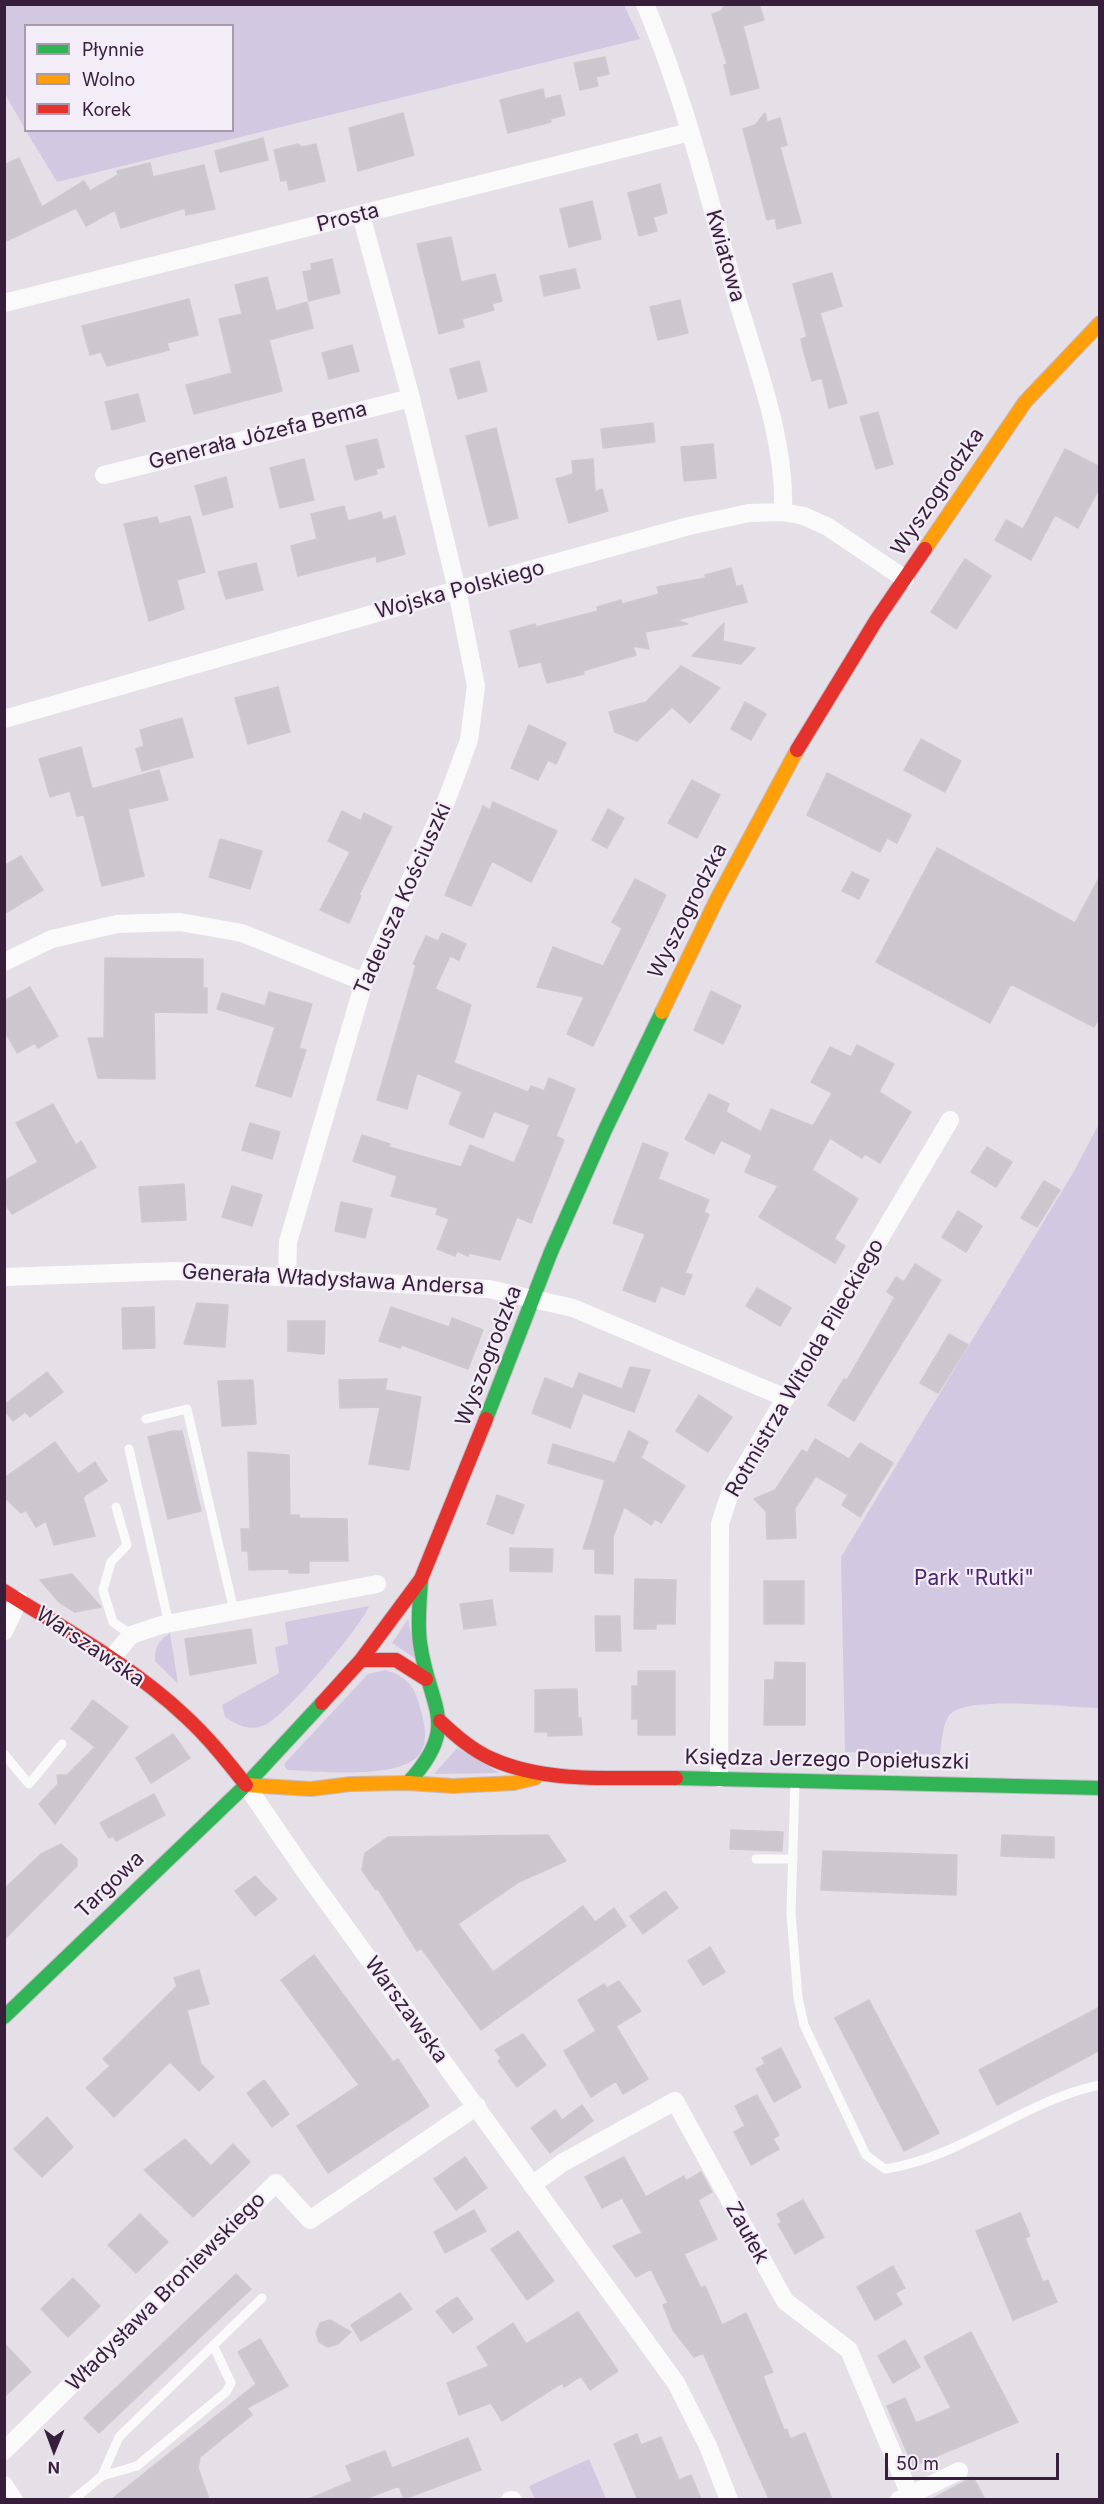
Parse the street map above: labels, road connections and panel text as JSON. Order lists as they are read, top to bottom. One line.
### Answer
{"streets":{"main road":["Wyszogrodzka","Warszawska","Księdza Jerzego Popiełuszki","Targowa"],"street":["Prosta","Kwiatowa","Generała Józefa Bema","Wojska Polskiego","Tadeusza Kościuszki","Generała Władysława Andersa","Rotmistrza Witolda Pileckiego","Zaułek","Władysława Broniewskiego"]},"crossings":[["Prosta","Kwiatowa"],["Prosta","Tadeusza Kościuszki"],["Kwiatowa","Wojska Polskiego"],["Generała Józefa Bema","Tadeusza Kościuszki"],["Wyszogrodzka","Wojska Polskiego"],["Wyszogrodzka","Generała Władysława Andersa"],["Wyszogrodzka","Warszawska"],["Wyszogrodzka","Księdza Jerzego Popiełuszki"],["Wyszogrodzka","Targowa"],["Wojska Polskiego","Tadeusza Kościuszki"],["Tadeusza Kościuszki","Generała Władysława Andersa"],["Generała Władysława Andersa","Rotmistrza Witolda Pileckiego"],["Rotmistrza Witolda Pileckiego","Księdza Jerzego Popiełuszki"],["Warszawska","Księdza Jerzego Popiełuszki"],["Warszawska","Targowa"],["Warszawska","Zaułek"],["Warszawska","Władysława Broniewskiego"],["Księdza Jerzego Popiełuszki","Targowa"]],"parks":["Park \"Rutki\""],"legend":["Płynnie","Wolno","Korek"],"scale_bar":"50 m","north":"bottom"}
